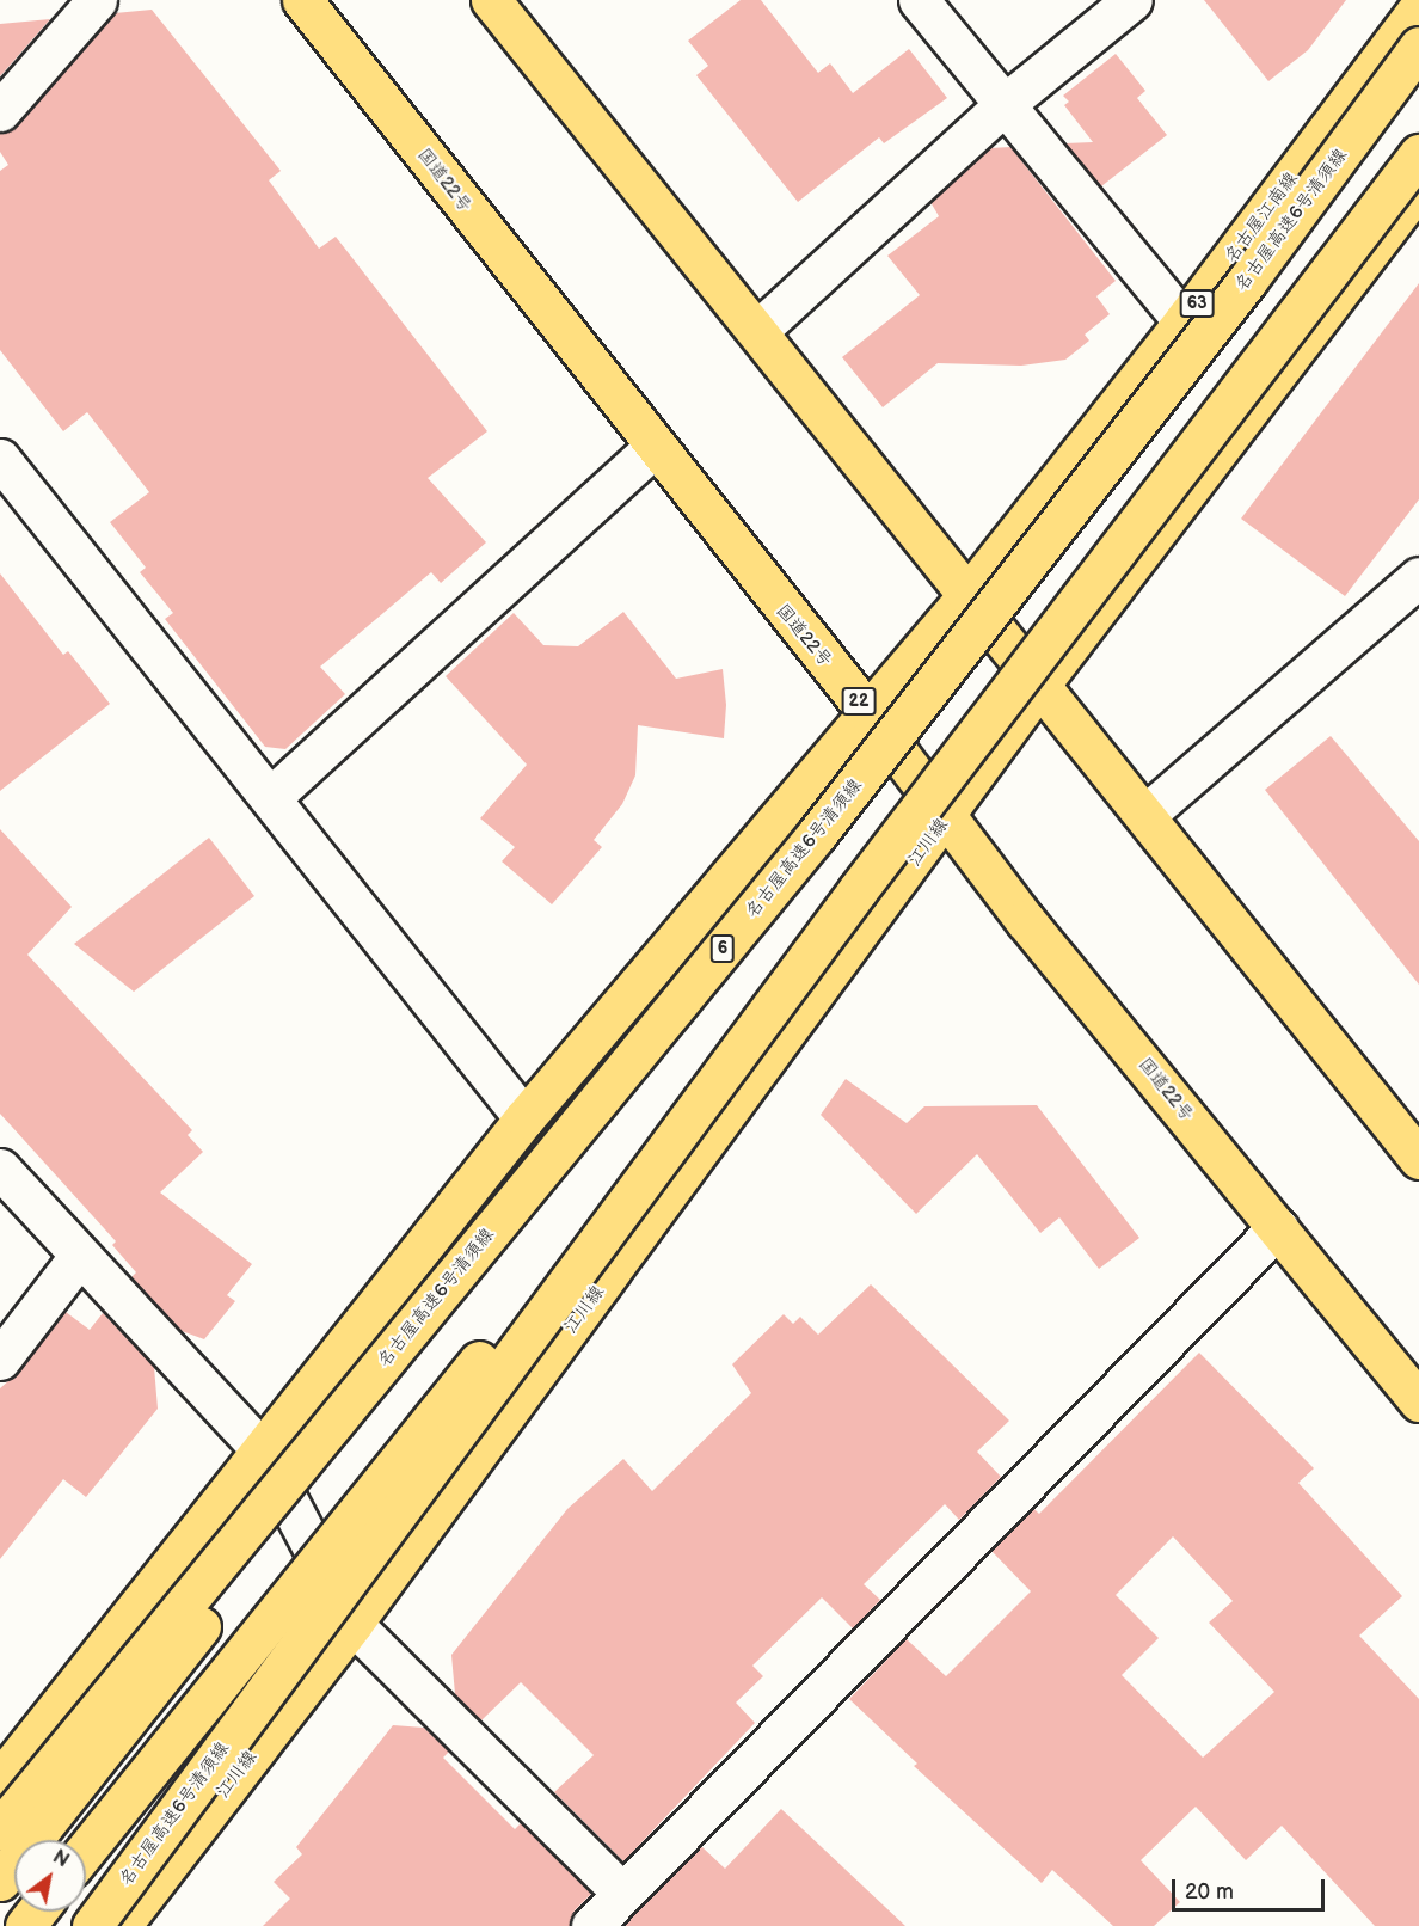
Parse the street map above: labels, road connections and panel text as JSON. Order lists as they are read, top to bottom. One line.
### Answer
{"streets":{"main road":["国道22号","名古屋江南線","名古屋高速6号清須線","63","22","江川線","6"]},"crossings":[["国道22号","江川線"]],"scale_bar":"20 m","north":"top right"}
